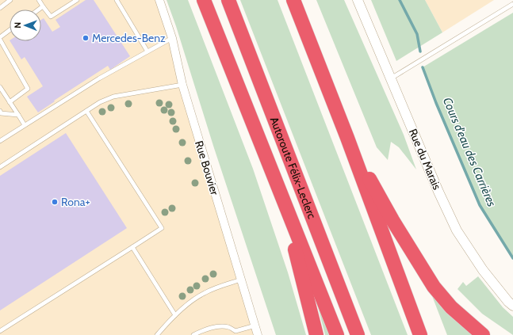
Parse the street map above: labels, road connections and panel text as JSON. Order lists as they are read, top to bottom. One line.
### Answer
{"streets":{"highway":["Autoroute Félix-Leclerc"],"street":["Rue du Marais","Rue Bouvier"]},"water":["Cours d'eau des Carrières"],"places":["Mercedes-Benz","Rona+"],"north":"left"}
